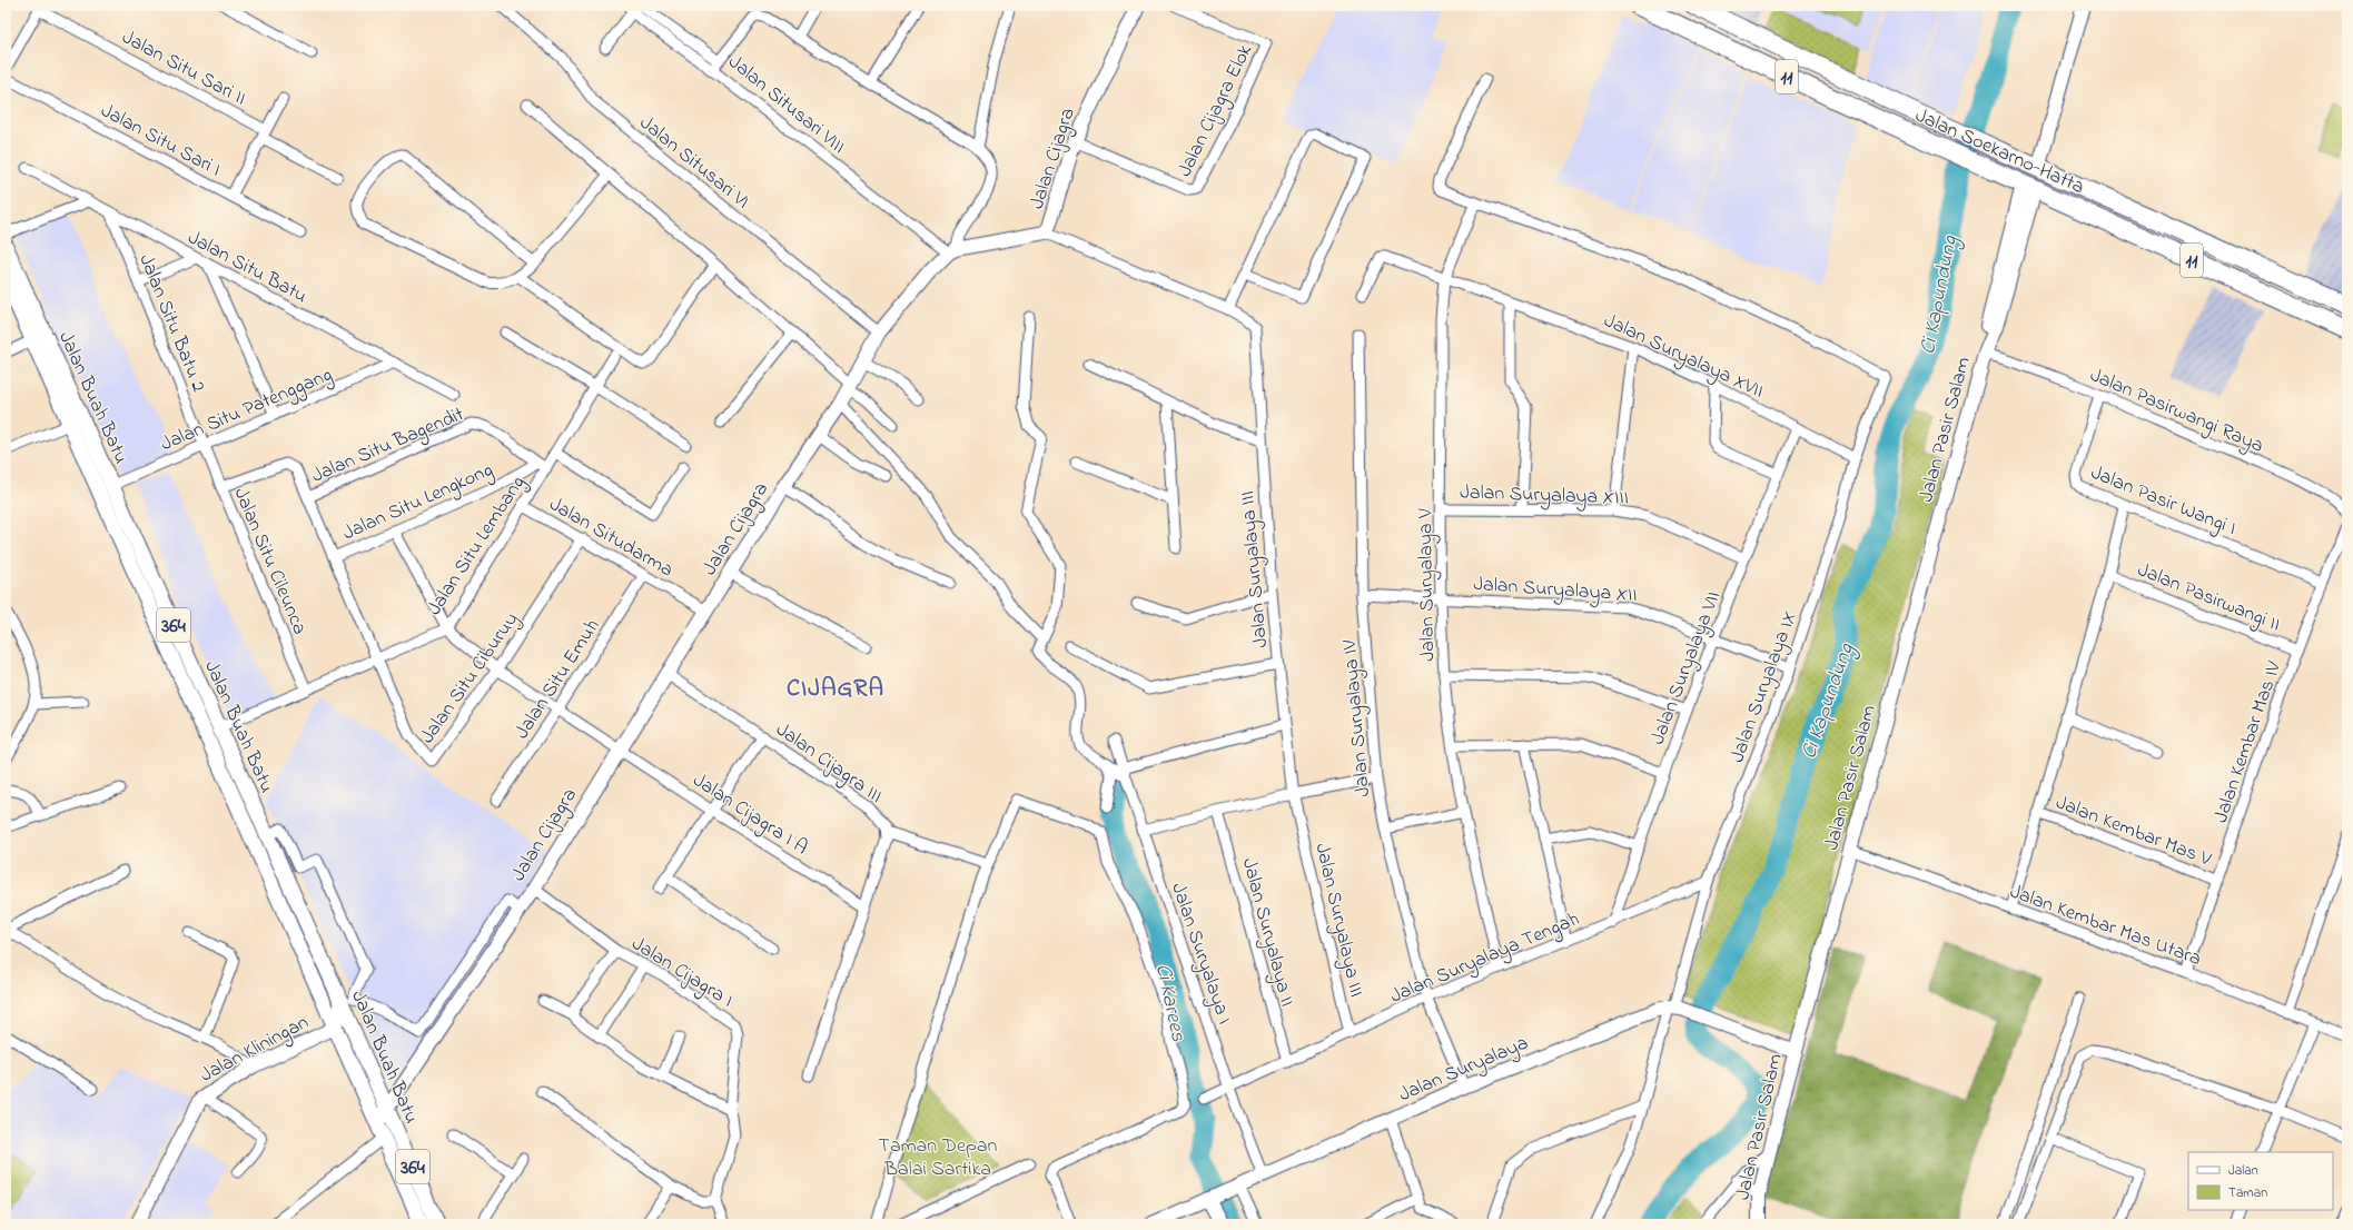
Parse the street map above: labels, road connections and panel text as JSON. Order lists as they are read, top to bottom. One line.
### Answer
{"streets":{"highway":["11","Jalan Soekarno-Hatta"],"main road":["Jalan Buah Batu","364"],"street":["Jalan Situ Sari II","Jalan Situsari VIII","Jalan Cijagra Elok","Jalan Situ Sari I","Jalan Cijagra","Jalan Situsari VI","Jalan Situ Batu","Jalan Situ Batu 2","Jalan Suryalaya XVII","Jalan Situ Patenggang","Jalan Pasirwangi Raya","Jalan Pasir Salam","Jalan Situ Bagendit","Jalan Suryalaya XIII","Jalan Pasir Wangi I","Jalan Situ Lengkong","Jalan Situdarma","Jalan Situ Lembang","Jalan Situ Cileunca","Jalan Suryalaya III","Jalan Suryalaya V","Jalan Suryalaya XII","Jalan Pasirwangi II","Jalan Suryalaya VII","Jalan Situ Ciburuy","Jalan Situ Emuh","Jalan Suryalaya IX","Jalan Suryalaya IV","Jalan Kembar Mas IV","Jalan Cijagra III","Jalan Cijagra I A","Jalan Kembar Mas V","Jalan Kembar Mas Utara","Jalan Suryalaya II","Jalan Suryalaya I","Jalan Suryalaya Tengah","Jalan Cijagra I","Jalan Kliningan","Jalan Suryalaya"]},"crossings":[["Jalan Situsari VIII","Jalan Cijagra"],["Jalan Cijagra Elok","Jalan Cijagra"],["Jalan Soekarno-Hatta","Jalan Pasir Salam"],["Jalan Cijagra","Jalan Situsari VI"],["Jalan Cijagra","Jalan Buah Batu"],["Jalan Cijagra","Jalan Situdarma"],["Jalan Cijagra","Jalan Suryalaya III"],["Jalan Cijagra","Jalan Cijagra III"],["Jalan Cijagra","Jalan Cijagra I A"],["Jalan Cijagra","Jalan Cijagra I"],["Jalan Situ Batu","Jalan Situ Batu 2"],["Jalan Situ Batu","Jalan Situ Patenggang"],["Jalan Situ Batu 2","Jalan Situ Patenggang"],["Jalan Situ Batu 2","Jalan Situ Cileunca"],["Jalan Suryalaya XVII","Jalan Suryalaya V"],["Jalan Suryalaya XVII","Jalan Suryalaya VII"],["Jalan Suryalaya XVII","Jalan Suryalaya IX"],["Jalan Buah Batu","Jalan Situ Patenggang"],["Jalan Buah Batu","Jalan Situ Lembang"],["Jalan Buah Batu","Jalan Kliningan"],["Jalan Situ Patenggang","Jalan Situ Cileunca"],["Jalan Pasirwangi Raya","Jalan Pasir Salam"],["Jalan Pasirwangi Raya","Jalan Pasir Wangi I"],["Jalan Pasir Salam","Jalan Kembar Mas Utara"],["Jalan Situ Bagendit","Jalan Situ Lengkong"],["Jalan Situ Bagendit","Jalan Situ Lembang"],["Jalan Suryalaya XIII","Jalan Suryalaya V"],["Jalan Suryalaya XIII","Jalan Suryalaya VII"],["Jalan Pasir Wangi I","Jalan Kembar Mas IV"],["Jalan Situ Lengkong","Jalan Situ Lembang"],["Jalan Situdarma","Jalan Situ Lembang"],["Jalan Situdarma","Jalan Situ Ciburuy"],["Jalan Situdarma","Jalan Situ Emuh"],["Jalan Situ Lembang","Jalan Situ Cileunca"],["Jalan Situ Lembang","Jalan Situ Ciburuy"],["Jalan Situ Lembang","Jalan Cijagra I A"],["Jalan Suryalaya III","Jalan Suryalaya Tengah"],["Jalan Suryalaya V","Jalan Suryalaya XII"],["Jalan Suryalaya V","Jalan Suryalaya IX"],["Jalan Suryalaya V","Jalan Suryalaya Tengah"],["Jalan Suryalaya XII","Jalan Suryalaya VII"],["Jalan Suryalaya XII","Jalan Suryalaya IX"],["Jalan Suryalaya XII","Jalan Suryalaya IV"],["Jalan Pasirwangi II","Jalan Kembar Mas IV"],["Jalan Suryalaya VII","Jalan Suryalaya Tengah"],["Jalan Situ Ciburuy","Jalan Cijagra I A"],["Jalan Situ Emuh","Jalan Cijagra I A"],["Jalan Suryalaya IX","Jalan Suryalaya Tengah"],["Jalan Suryalaya IX","Jalan Suryalaya"],["Jalan Suryalaya IV","Jalan Suryalaya Tengah"],["Jalan Suryalaya IV","Jalan Suryalaya"],["Jalan Kembar Mas IV","Jalan Kembar Mas V"],["Jalan Kembar Mas IV","Jalan Kembar Mas Utara"],["Jalan Cijagra III","Jalan Cijagra I A"],["Jalan Suryalaya II","Jalan Suryalaya Tengah"],["Jalan Suryalaya I","Jalan Suryalaya Tengah"],["Jalan Suryalaya I","Jalan Suryalaya"]],"districts":["CIJAGRA"],"water":["Ci Kapundung","Ci Karees"],"parks":["Taman Depan Balai Sartika"],"legend":["Jalan","Taman"]}
